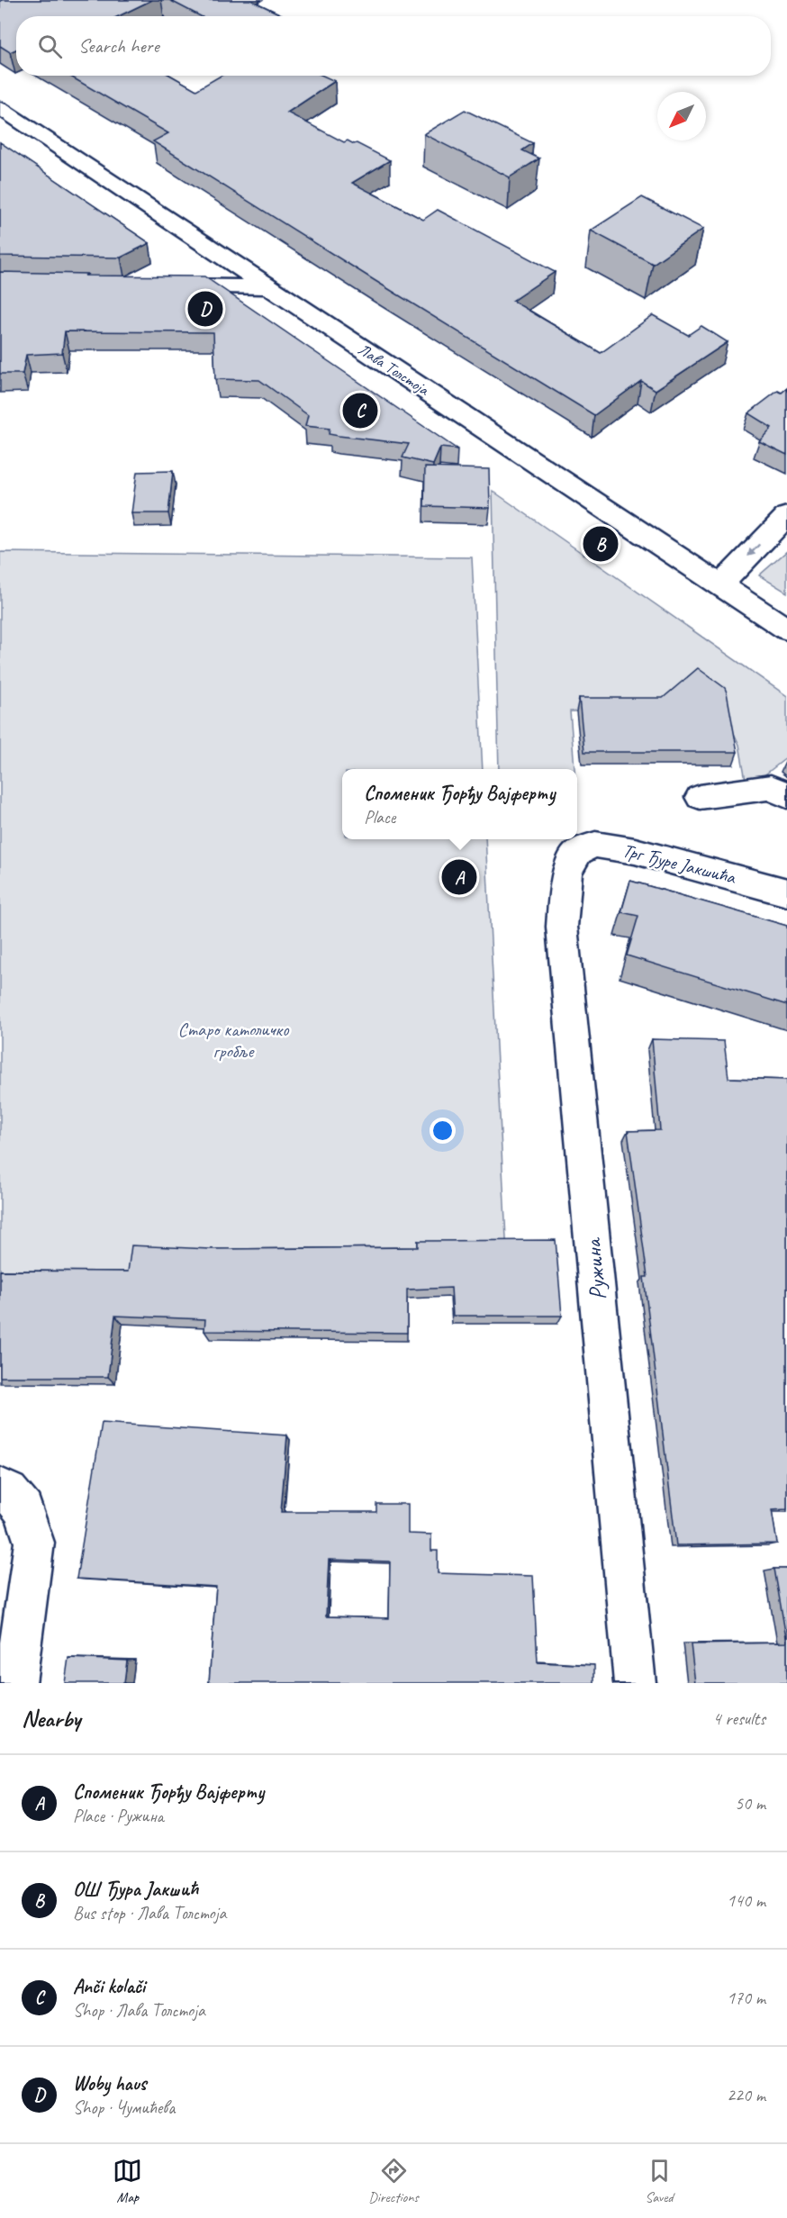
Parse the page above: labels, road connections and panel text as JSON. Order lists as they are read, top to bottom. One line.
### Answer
{"streets":{"street":["Лава Толстоја","Трг Ђуре Јакшића","Ружина"]},"crossings":[["Трг Ђуре Јакшића","Ружина"]],"parks":["Старо католичко гробље"],"north":"bottom left","page":{"search":"Search here","pins":["D","C","B","A"],"popup":["Споменик Ђорђу Вајферту","Place"],"heading":["Nearby","4 results"],"list":[{"mark":"A","name":"Споменик Ђорђу Вајферту","note":"Place · Ружина","value":"50 m"},{"mark":"B","name":"ОШ Ђура Јакшић","note":"Bus stop · Лава Толстоја","value":"140 m"},{"mark":"C","name":"Anči kolači","note":"Shop · Лава Толстоја","value":"170 m"},{"mark":"D","name":"Woby haus","note":"Shop · Чумићева","value":"220 m"}],"nav":["Map","Directions","Saved"]}}
